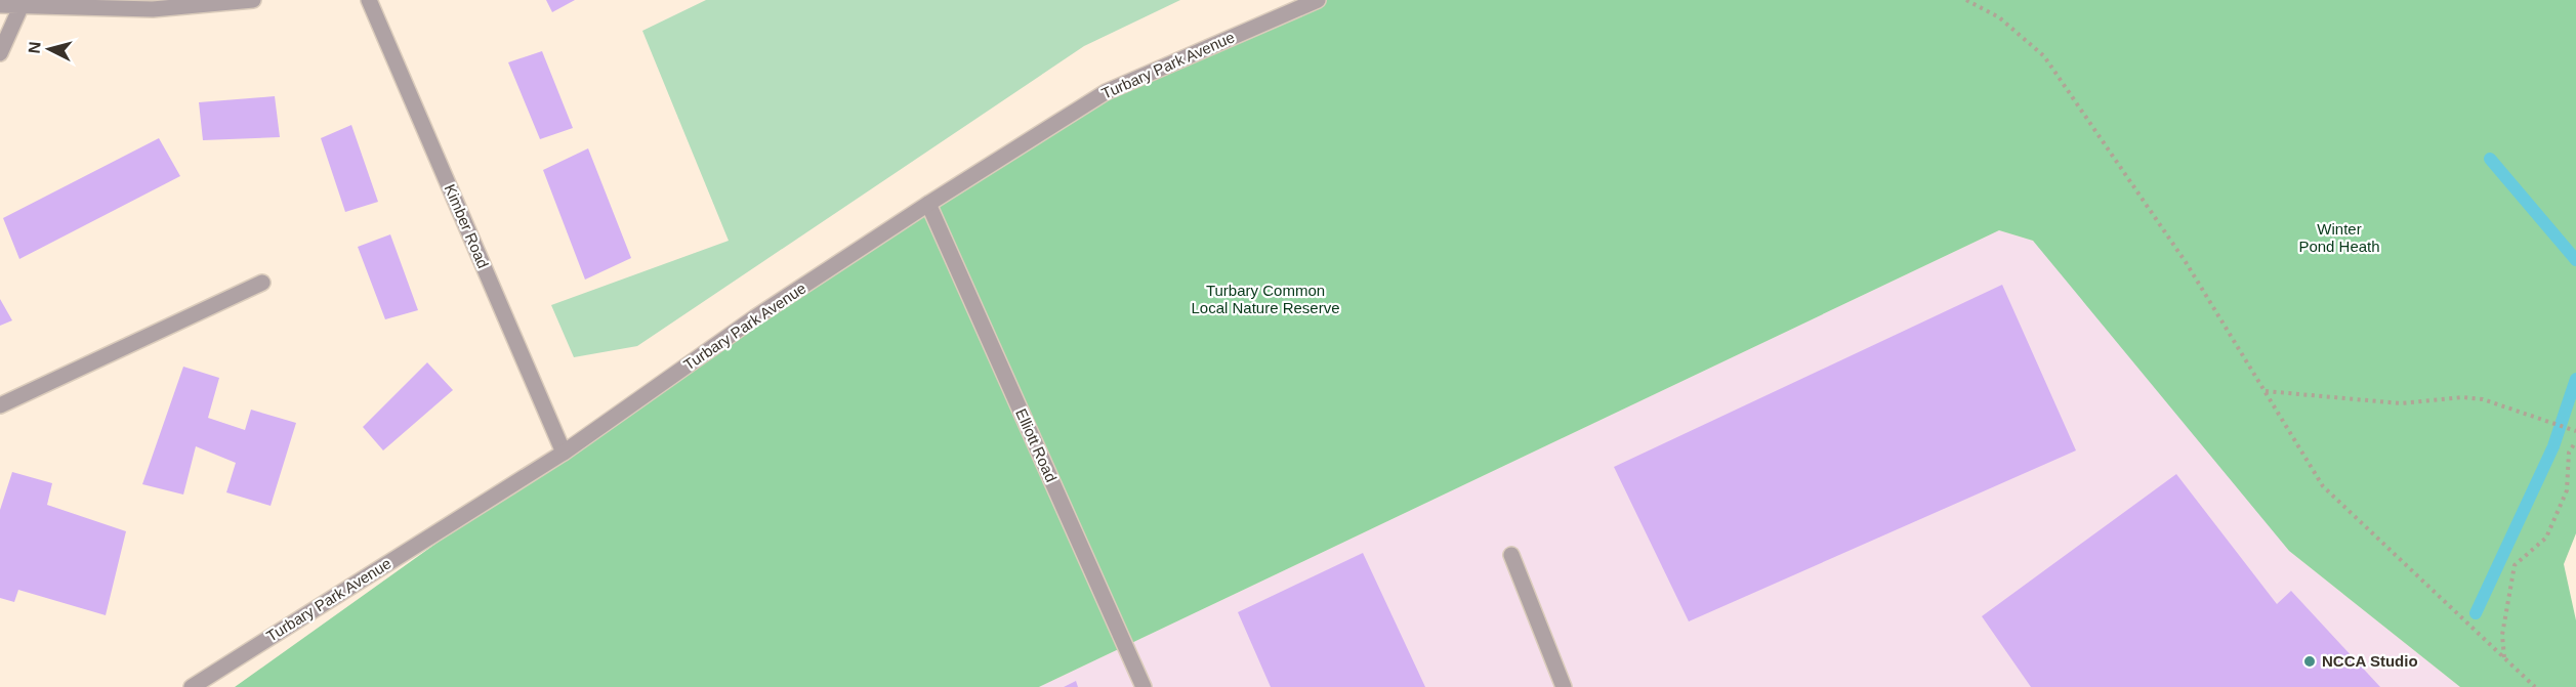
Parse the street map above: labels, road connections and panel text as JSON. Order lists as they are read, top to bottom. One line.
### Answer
{"streets":{"street":["Turbary Park Avenue","Kimber Road","Elliott Road"]},"crossings":[["Turbary Park Avenue","Kimber Road"],["Turbary Park Avenue","Elliott Road"]],"parks":["Winter Pond Heath","Turbary Common Local Nature Reserve"],"places":["NCCA Studio"],"north":"left"}
